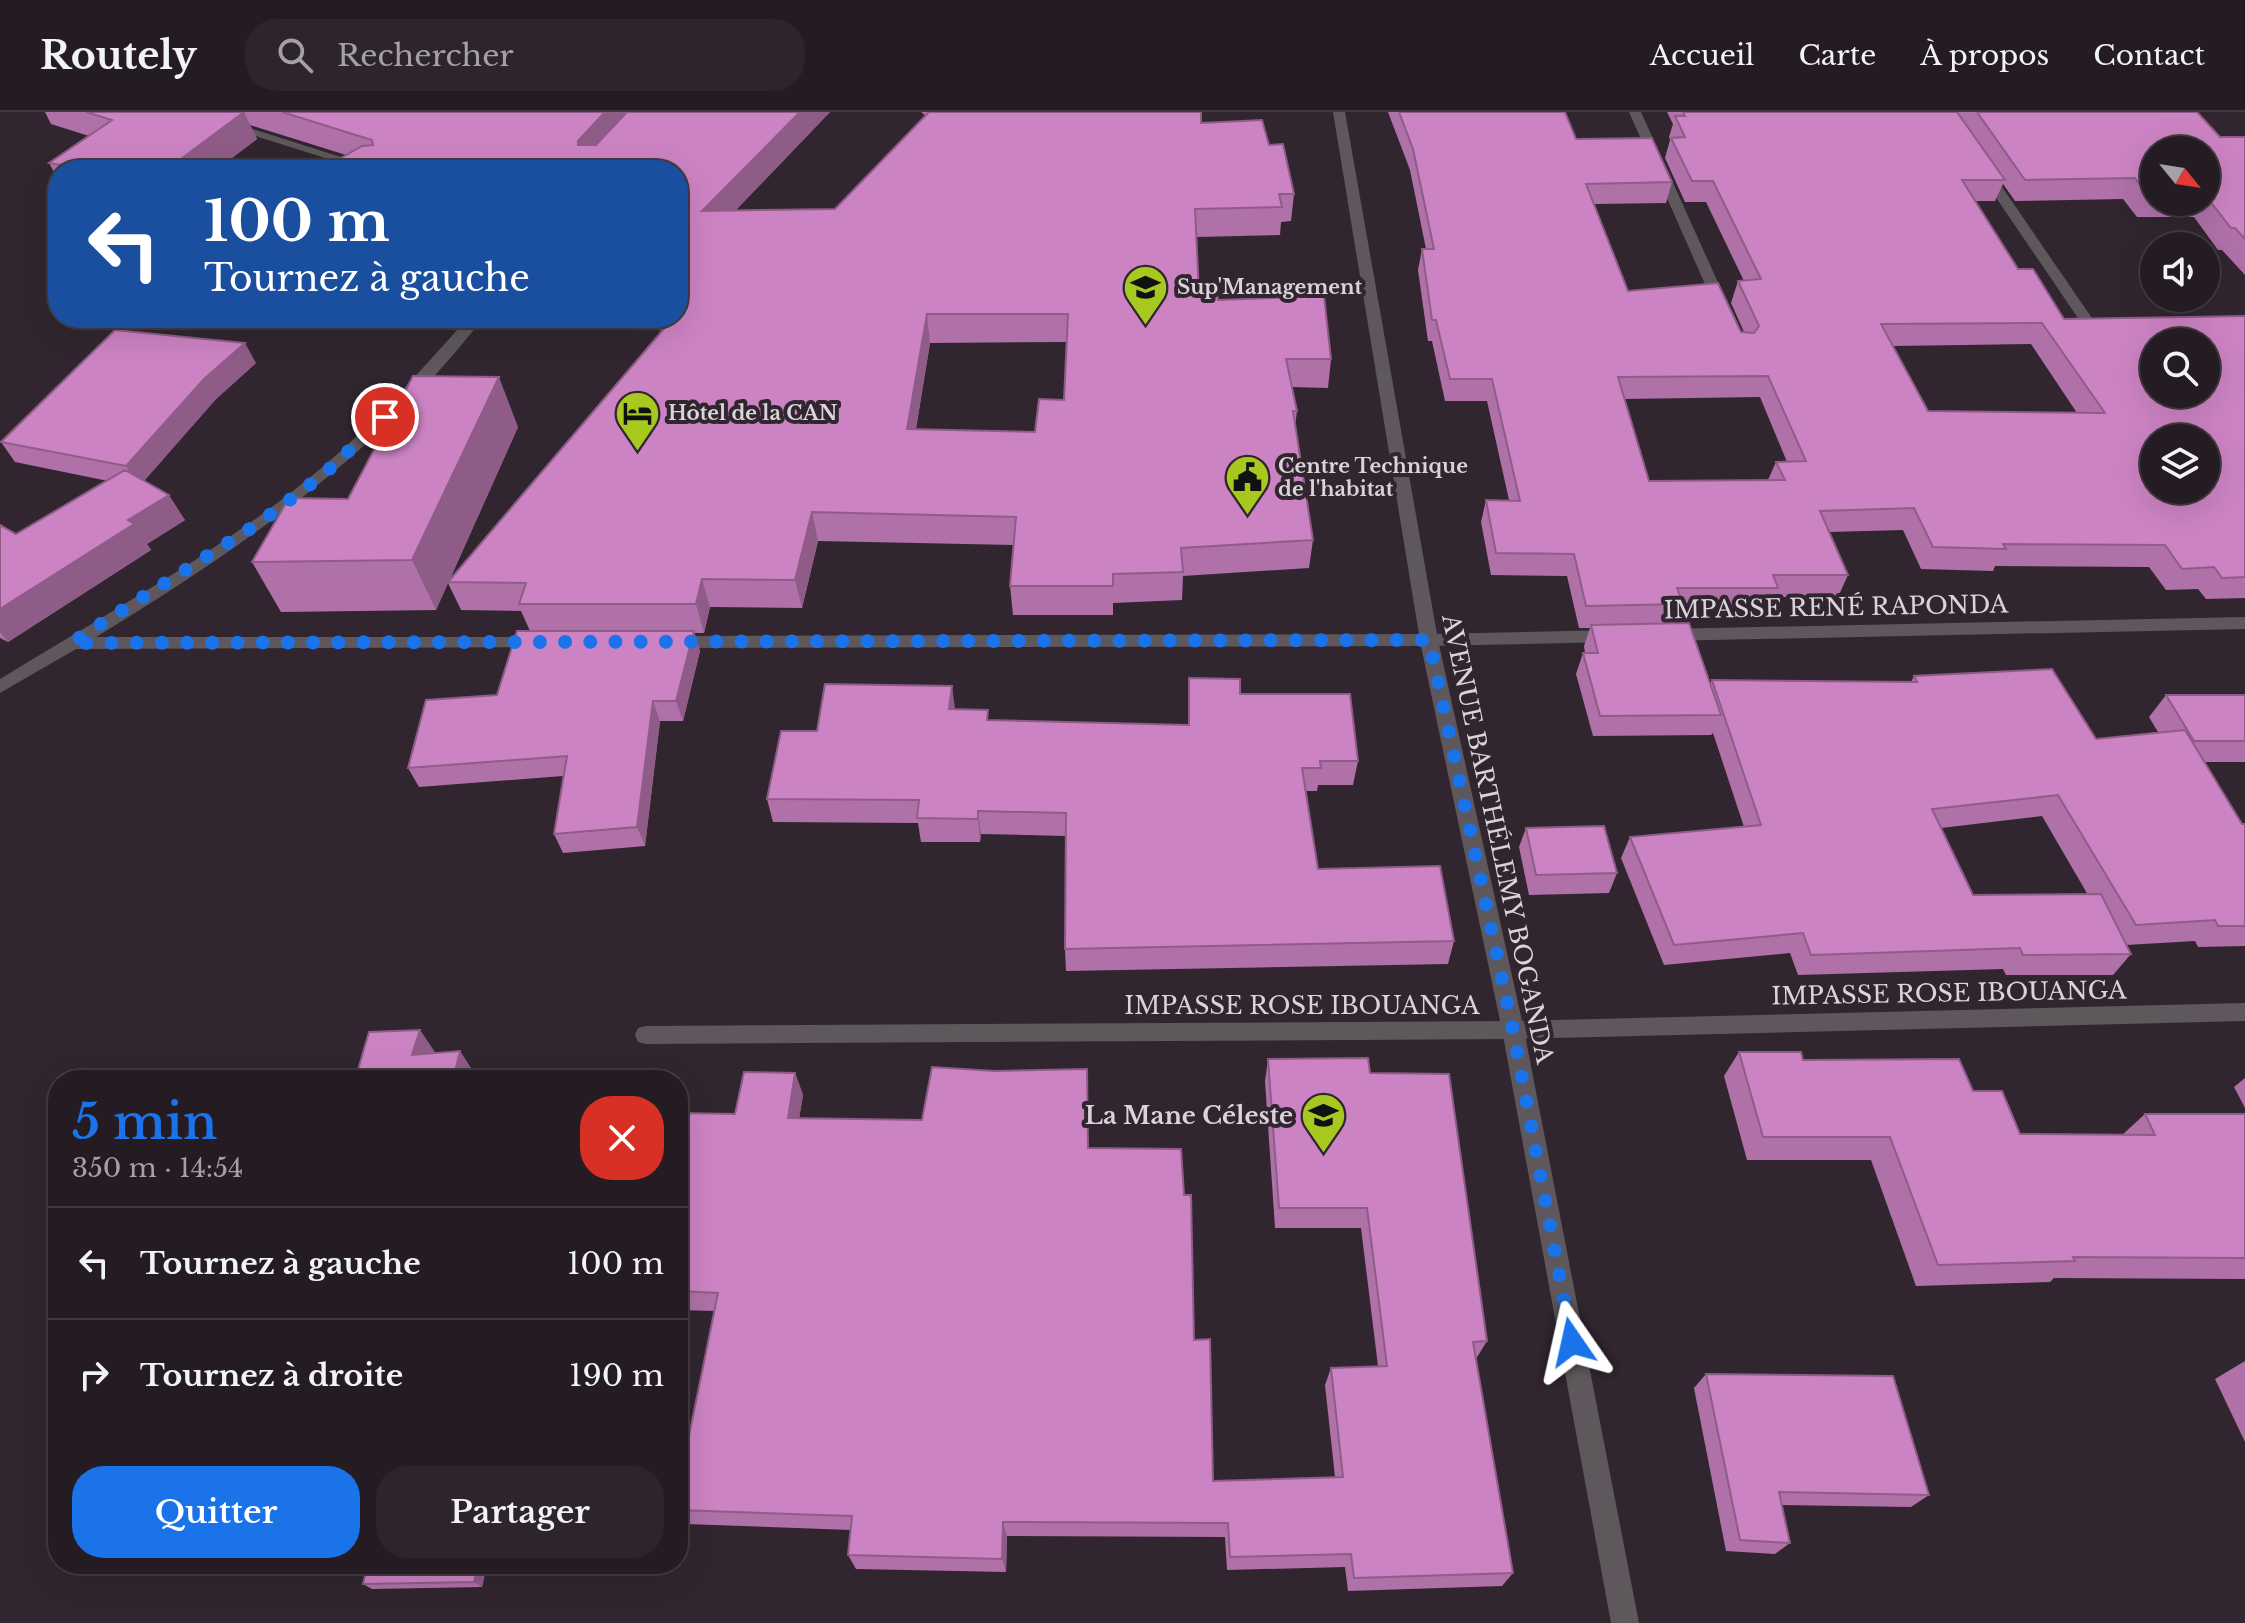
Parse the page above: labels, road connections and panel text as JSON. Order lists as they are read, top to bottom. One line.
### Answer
{"streets":{"street":["IMPASSE RENÉ RAPONDA","AVENUE BARTHÉLEMY BOGANDA","IMPASSE ROSE IBOUANGA"]},"crossings":[["IMPASSE RENÉ RAPONDA","AVENUE BARTHÉLEMY BOGANDA"],["AVENUE BARTHÉLEMY BOGANDA","IMPASSE ROSE IBOUANGA"]],"places":{"school or university":["Sup'Management","La Mane Céleste"],"hotel":["Hôtel de la CAN"],"public building":["Centre Technique de l'habitat"]},"north":"bottom right","page":{"header":"Routely","search":"Rechercher","nav":["Accueil","Carte","À propos","Contact"],"turn":["100 m","Tournez à gauche"],"heading":["5 min","350 m · 14:54"],"list":[{"name":"Tournez à gauche","value":"100 m"},{"name":"Tournez à droite","value":"190 m"}],"buttons":["Quitter","Partager"]}}
